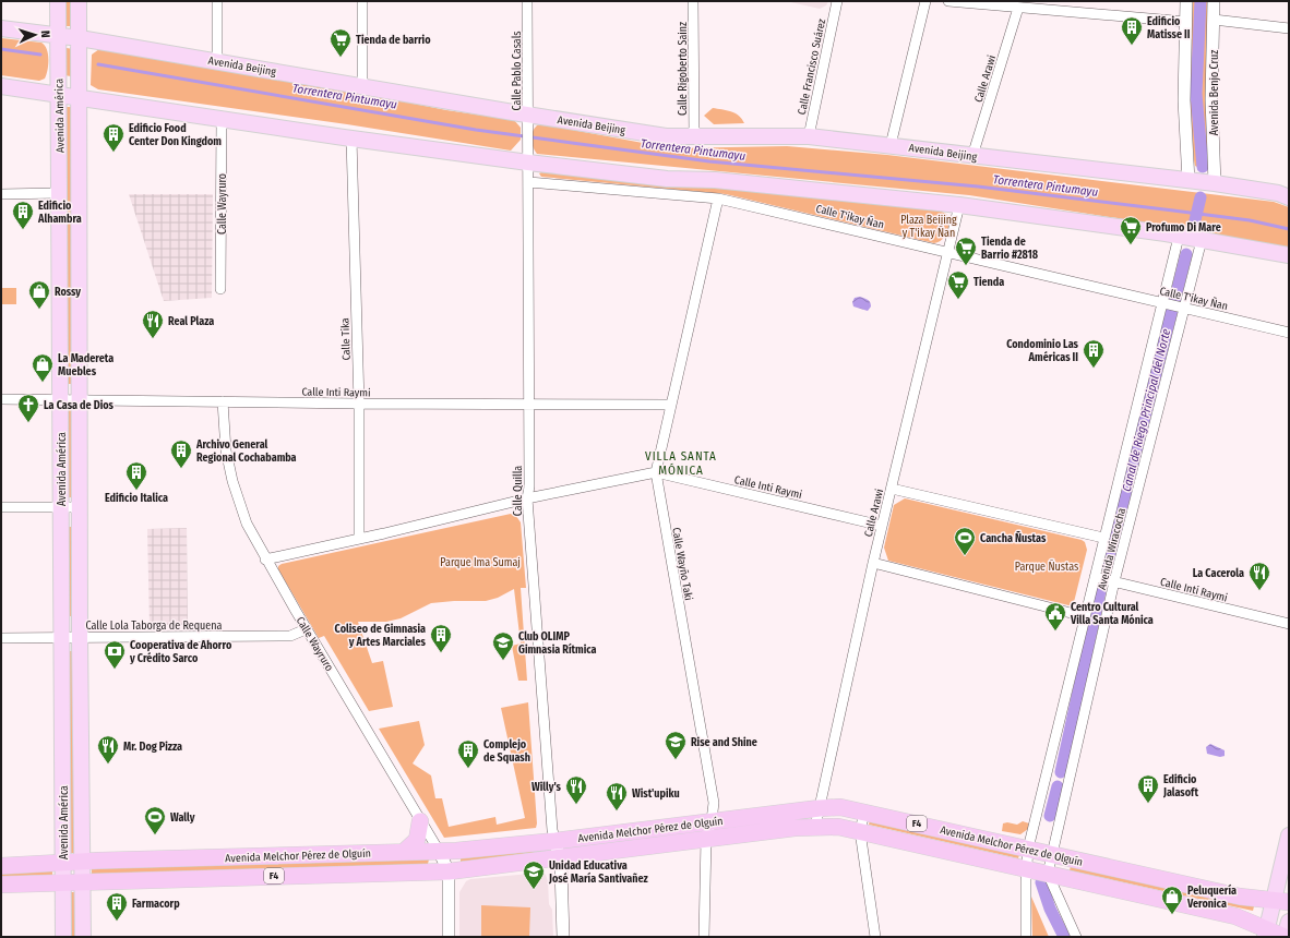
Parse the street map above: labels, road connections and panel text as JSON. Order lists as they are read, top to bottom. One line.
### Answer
{"streets":{"highway":["F4","Avenida Melchor Pérez de Olguín"],"main road":["Avenida Beijing","Avenida América"],"street":["Calle Francisco Suárez","Calle Rigoberto Sainz","Calle Pablo Casals","Calle Arawi","Avenida Benjo Cruz","Calle Wayruro","Calle T'ikay Ñan","Calle Tika","Calle Inti Raymi","Calle Quilla","Avenida Wiracocha","Calle Wayño Taki","Calle Lola Taborga de Requena"]},"crossings":[["Avenida Beijing","Calle Francisco Suárez"],["Avenida Beijing","Calle Rigoberto Sainz"],["Avenida Beijing","Calle Pablo Casals"],["Avenida Beijing","Calle Arawi"],["Avenida Beijing","Avenida Benjo Cruz"],["Avenida Beijing","Avenida América"],["Calle Pablo Casals","Calle Quilla"],["Calle Arawi","Calle T'ikay Ñan"],["Calle Arawi","Calle Inti Raymi"],["Calle Arawi","Avenida Melchor Pérez de Olguín"],["Avenida América","Calle Inti Raymi"],["Avenida América","Calle Lola Taborga de Requena"],["Avenida América","Avenida Melchor Pérez de Olguín"],["Calle Wayruro","Calle Inti Raymi"],["Calle Wayruro","Calle Lola Taborga de Requena"],["Calle Wayruro","Avenida Melchor Pérez de Olguín"],["Calle T'ikay Ñan","Calle Quilla"],["Calle T'ikay Ñan","Avenida Wiracocha"],["Calle T'ikay Ñan","Calle Wayño Taki"],["Calle Tika","Calle Inti Raymi"],["Calle Inti Raymi","Calle Quilla"],["Calle Inti Raymi","Avenida Wiracocha"],["Calle Inti Raymi","Calle Wayño Taki"],["Calle Quilla","Avenida Melchor Pérez de Olguín"],["Avenida Wiracocha","Avenida Melchor Pérez de Olguín"],["Calle Wayño Taki","Avenida Melchor Pérez de Olguín"]],"districts":["VILLA SANTA MÓNICA"],"water":["Torrentera Pintumayu","Canal de Riego Principal del Norte"],"parks":["Plaza Beijing y T'ikay Ñan","Parque Ima Sumaj","Parque Ñustas"],"places":{"building":["Edificio Matisse II","Edificio Food Center Don Kingdom","Edificio Alhambra","Condominio Las Américas II","Archivo General Regional Cochabamba","Edificio Italica","Coliseo de Gimnasia y Artes Marciales","Complejo de Squash","Edificio Jalasoft","Farmacorp"],"supermarket":["Tienda de barrio","Profumo Di Mare","Tienda de Barrio #2818","Tienda"],"shop":["Rossy","La Madereta Muebles","Peluquería Veronica"],"restaurant":["Real Plaza","La Cacerola","Mr. Dog Pizza","Willy's","Wist'upiku"],"church":["La Casa de Dios"],"sports":["Cancha Ñustas","Wally"],"public building":["Centro Cultural Villa Santa Mónica"],"school or university":["Club OLIMP Gimnasia Rítmica","Rise and Shine","Unidad Educativa José María Santivañez"],"bank":["Cooperativa de Ahorro y Crédito Sarco"]},"north":"right"}
